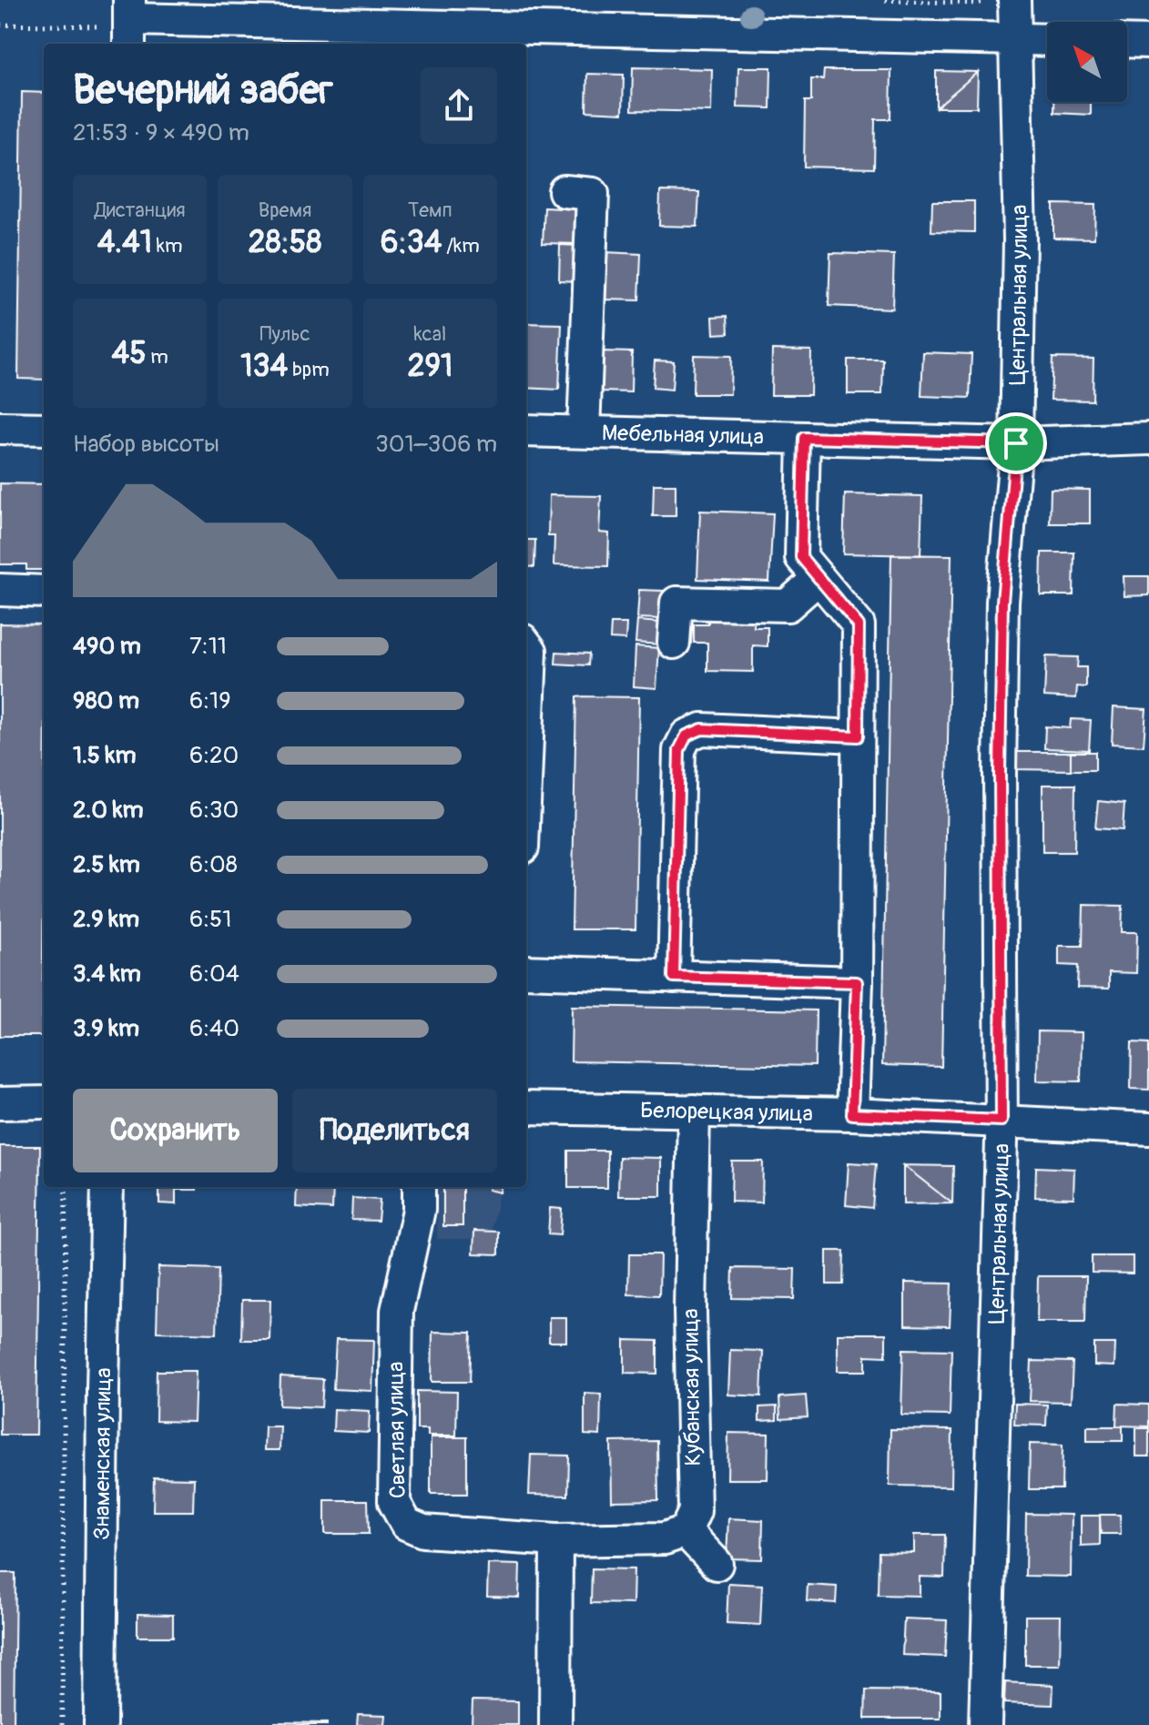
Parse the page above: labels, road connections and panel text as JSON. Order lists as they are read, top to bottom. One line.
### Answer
{"streets":{"street":["Центральная улица","Мебельная улица","Белорецкая улица","Кубанская улица","Светлая улица","Знаменская улица"]},"crossings":[["Центральная улица","Мебельная улица"],["Центральная улица","Белорецкая улица"],["Белорецкая улица","Кубанская улица"]],"north":"top left","page":{"heading":["Вечерний забег","21:53 · 9 × 490 m"],"stats":[["Дистанция","4.41 km"],["Время","28:58"],["Темп","6:34 /km"],["45 m"],["Пульс","134 bpm"],["kcal","291"]],"chart":["Набор высоты","301–306 m"],"list":[{"name":"490 m","note":"7:11"},{"name":"980 m","note":"6:19"},{"name":"1.5 km","note":"6:20"},{"name":"2.0 km","note":"6:30"},{"name":"2.5 km","note":"6:08"},{"name":"2.9 km","note":"6:51"},{"name":"3.4 km","note":"6:04"},{"name":"3.9 km","note":"6:40"}],"buttons":["Сохранить","Поделиться"]}}
